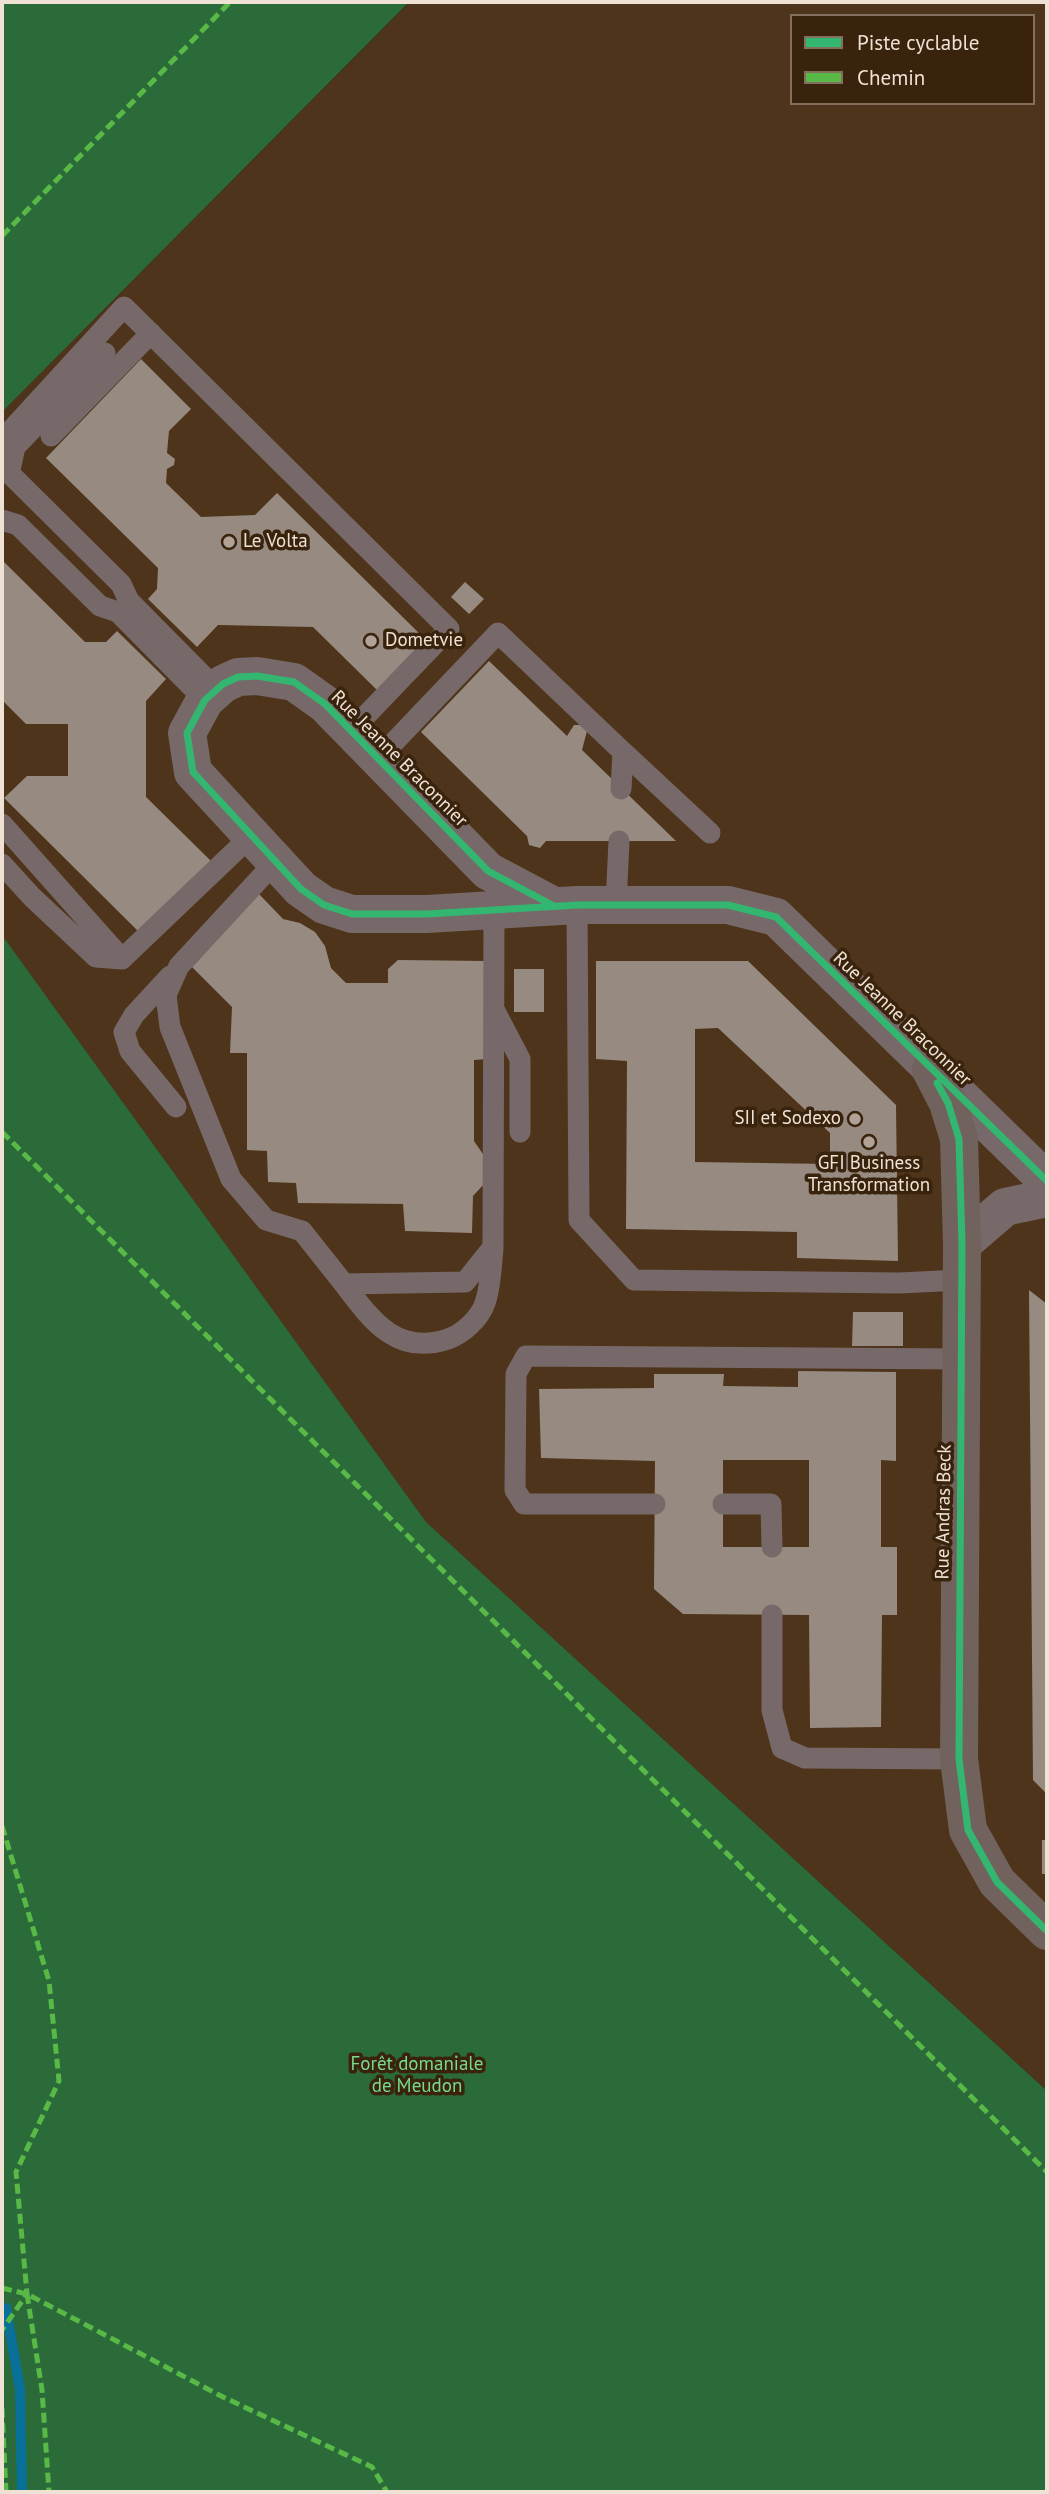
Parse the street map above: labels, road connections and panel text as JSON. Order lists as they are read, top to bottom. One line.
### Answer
{"streets":{"street":["Rue Jeanne Braconnier","Rue Andras Beck"]},"crossings":[["Rue Jeanne Braconnier","Rue Andras Beck"]],"parks":["Forêt domaniale de Meudon"],"places":["Le Volta","Dometvie","SII et Sodexo","GFI Business Transformation"],"legend":["Piste cyclable","Chemin"]}
